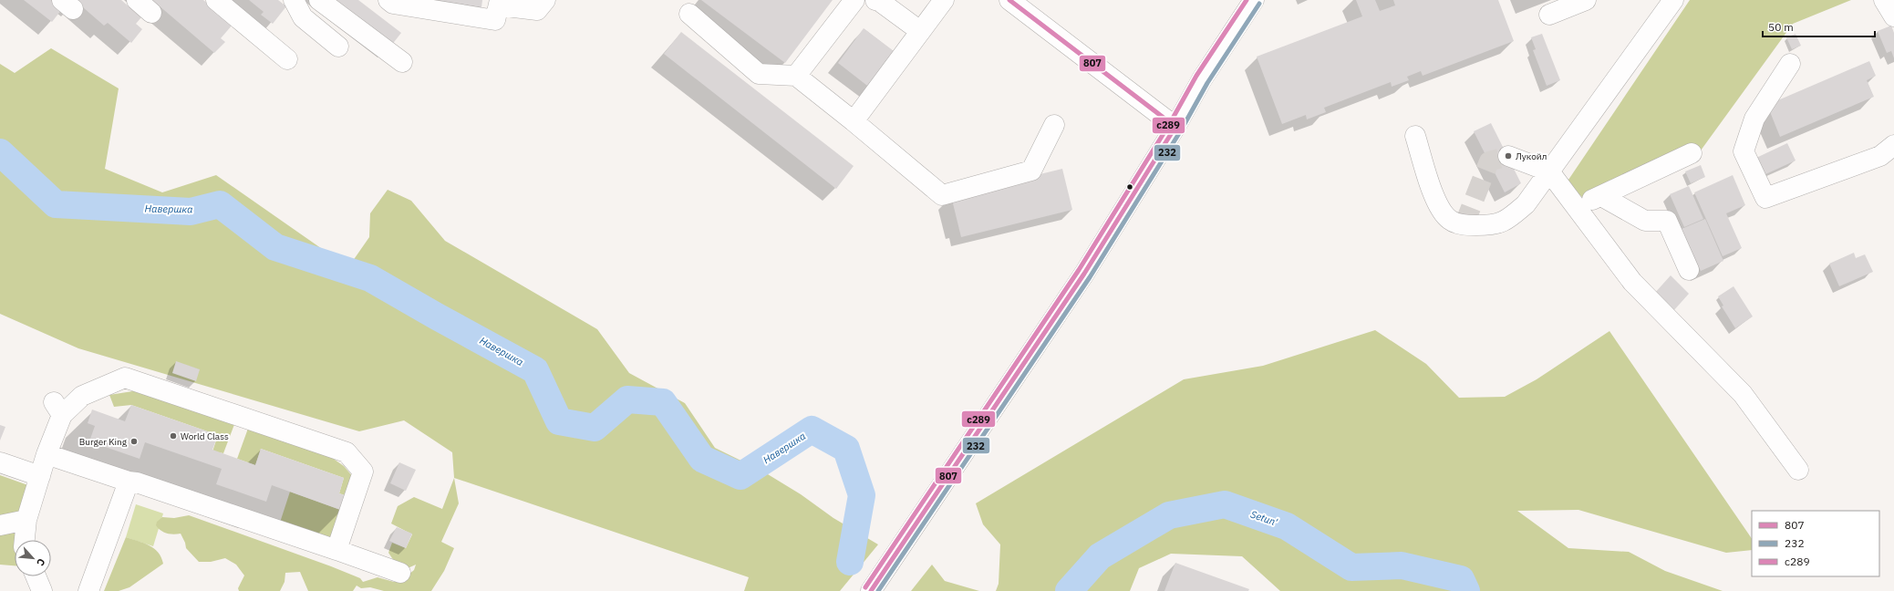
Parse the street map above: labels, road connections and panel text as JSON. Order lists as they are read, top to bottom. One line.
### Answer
{"water":["Навершка","Setun'"],"places":["Лукойл","World Class","Burger King"],"lines":["transit line 807","transit line с289","transit line 232"],"legend":["807","232","с289"],"scale_bar":"50 m","north":"bottom right"}
